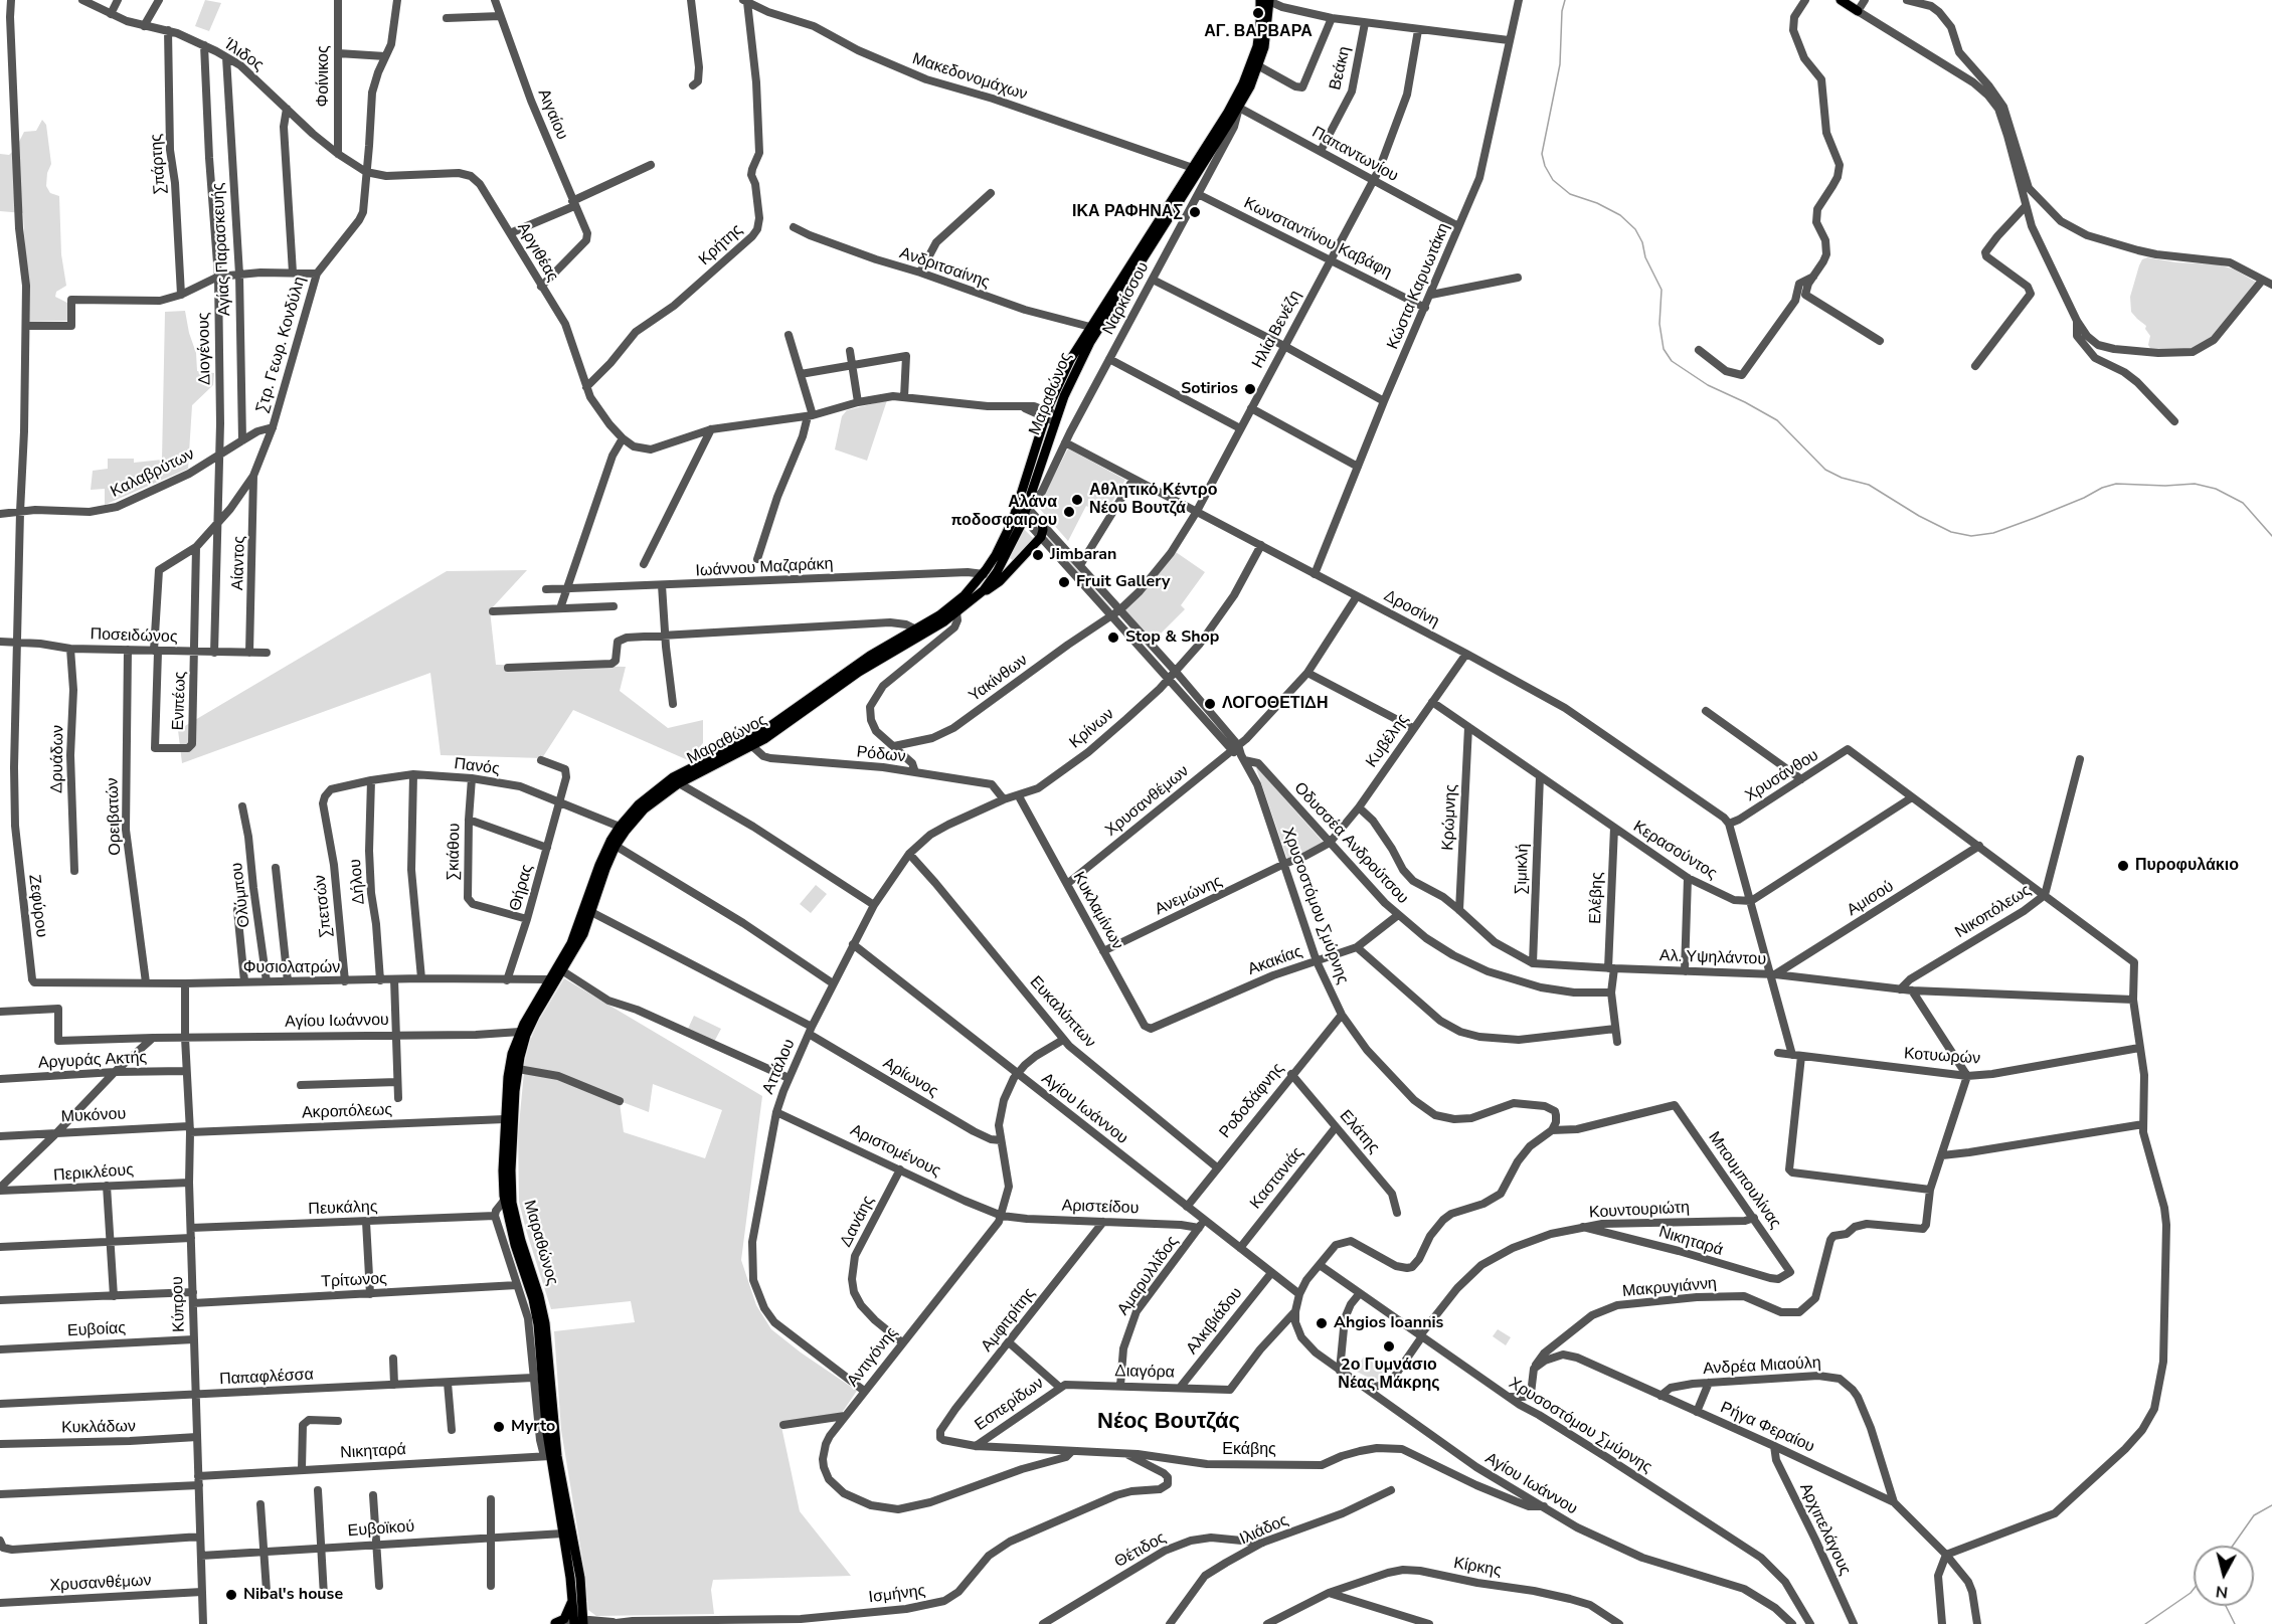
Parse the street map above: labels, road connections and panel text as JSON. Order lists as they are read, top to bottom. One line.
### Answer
{"streets":{"main road":["Μαραθώνος"],"street":["Ίλιδος","Βεάκη","Φοίνικος","Μακεδονομάχων","Αιγαίου","Παπαντωνίου","Σπάρτης","Κωνσταντίνου Καβάφη","Κρήτης","Αγίας Παρασκευής","Αργιθέας","Ανδριτσαίνης","Κώστα Καρυωτάκη","Ναρκίσσου","Ηλία Βενέζη","Στρ. Γεωρ. Κονδύλη","Διογένους","Καλαβρύτων","Αίαντος","Ιωάννου Μαζαράκη","Δροσίνη","Ποσειδώνος","Υακίνθων","Ενιπέως","Κρίνων","Κυβέλης","Ρόδων","Δρυάδων","Πανός","Χρυσάνθου","Χρυσανθέμων","Ορειβατών","Κρώμνης","Οδυσσέα Ανδρούτσου","Κερασούντος","Σκιάθου","Σιμικλή","Δήλου","Θήρας","Ολύμπου","Ανεμώνης","Ελέβης","Αμισού","Ζεφύρου","Σπετσών","Χρυσοστόμου Σμύρνης","Κυκλαμίνων","Νικοπόλεως","Αλ. Υψηλάντου","Ακακίας","Φυσιολατρών","Ευκαλύπτων","Αγίου Ιωάννου","Κοτυωρών","Αργυράς Ακτής","Αττάλου","Αρίωνος","Ροδοδάφνης","Ακροπόλεως","Μυκόνου","Ελάτης","Αριστομένους","Περικλέους","Καστανιάς","Μπουμπουλίνας","Αριστείδου","Πευκάλης","Κουντουριώτη","Δανάης","Νικηταρά","Αμαρυλλίδος","Τρίτωνος","Μακρυγιάννη","Κύπρου","Αμφιτρίτης","Αλκιβιάδου","Ευβοίας","Αντιγόνης","Ανδρέα Μιαούλη","Διαγόρα","Παπαφλέσσα","Εσπερίδων","Κυκλάδων","Ρήγα Φεραίου","Εκάβης","Ευβοϊκού","Αρχιπελάγους","Ιλιάδος","Θέτιδος","Κίρκης","Ισμήνης"]},"crossings":[["Ίλιδος","Φοίνικος"],["Ίλιδος","Σπάρτης"],["Ίλιδος","Αγίας Παρασκευής"],["Ίλιδος","Αργιθέας"],["Ίλιδος","Στρ. Γεωρ. Κονδύλη"],["Ίλιδος","Διογένους"],["Βεάκη","Παπαντωνίου"],["Μακεδονομάχων","Κρήτης"],["Μακεδονομάχων","Μαραθώνος"],["Αιγαίου","Αργιθέας"],["Παπαντωνίου","Κώστα Καρυωτάκη"],["Παπαντωνίου","Ναρκίσσου"],["Παπαντωνίου","Ηλία Βενέζη"],["Παπαντωνίου","Μαραθώνος"],["Κωνσταντίνου Καβάφη","Κώστα Καρυωτάκη"],["Κωνσταντίνου Καβάφη","Ναρκίσσου"],["Κωνσταντίνου Καβάφη","Ηλία Βενέζη"],["Κρήτης","Αργιθέας"],["Αγίας Παρασκευής","Καλαβρύτων"],["Αργιθέας","Στρ. Γεωρ. Κονδύλη"],["Ανδριτσαίνης","Μαραθώνος"],["Κώστα Καρυωτάκη","Δροσίνη"],["Ναρκίσσου","Μαραθώνος"],["Ναρκίσσου","Δροσίνη"],["Ηλία Βενέζη","Δροσίνη"],["Ηλία Βενέζη","Υακίνθων"],["Ηλία Βενέζη","Χρυσοστόμου Σμύρνης"],["Στρ. Γεωρ. Κονδύλη","Καλαβρύτων"],["Στρ. Γεωρ. Κονδύλη","Αίαντος"],["Διογένους","Καλαβρύτων"],["Διογένους","Ποσειδώνος"],["Μαραθώνος","Ιωάννου Μαζαράκη"],["Μαραθώνος","Ρόδων"],["Μαραθώνος","Πανός"],["Μαραθώνος","Χρυσοστόμου Σμύρνης"],["Μαραθώνος","Φυσιολατρών"],["Μαραθώνος","Αγίου Ιωάννου"],["Μαραθώνος","Αρίωνος"],["Μαραθώνος","Ακροπόλεως"],["Μαραθώνος","Νικηταρά"],["Μαραθώνος","Ευβοϊκού"],["Μαραθώνος","Ισμήνης"],["Καλαβρύτων","Ζεφύρου"],["Αίαντος","Ποσειδώνος"],["Δροσίνη","Κρίνων"],["Δροσίνη","Κυβέλης"],["Δροσίνη","Χρυσάνθου"],["Δροσίνη","Χρυσανθέμων"],["Ποσειδώνος","Ενιπέως"],["Ποσειδώνος","Δρυάδων"],["Ποσειδώνος","Ορειβατών"],["Ποσειδώνος","Ζεφύρου"],["Κρίνων","Χρυσοστόμου Σμύρνης"],["Κρίνων","Κυκλαμίνων"],["Κρίνων","Αττάλου"],["Κυβέλης","Οδυσσέα Ανδρούτσου"],["Κυβέλης","Κερασούντος"],["Κυβέλης","Ανεμώνης"],["Κυβέλης","Αλ. Υψηλάντου"],["Ρόδων","Αττάλου"],["Πανός","Σκιάθου"],["Πανός","Δήλου"],["Πανός","Θήρας"],["Πανός","Σπετσών"],["Χρυσανθέμων","Χρυσοστόμου Σμύρνης"],["Χρυσανθέμων","Κυκλαμίνων"],["Χρυσανθέμων","Κύπρου"],["Ορειβατών","Φυσιολατρών"],["Κρώμνης","Κερασούντος"],["Κρώμνης","Αλ. Υψηλάντου"],["Οδυσσέα Ανδρούτσου","Ανεμώνης"],["Οδυσσέα Ανδρούτσου","Ελέβης"],["Οδυσσέα Ανδρούτσου","Χρυσοστόμου Σμύρνης"],["Οδυσσέα Ανδρούτσου","Ακακίας"],["Κερασούντος","Σιμικλή"],["Κερασούντος","Ελέβης"],["Σκιάθου","Θήρας"],["Σιμικλή","Αλ. Υψηλάντου"],["Δήλου","Φυσιολατρών"],["Θήρας","Φυσιολατρών"],["Ολύμπου","Φυσιολατρών"],["Ανεμώνης","Χρυσοστόμου Σμύρνης"],["Ανεμώνης","Κυκλαμίνων"],["Ελέβης","Αλ. Υψηλάντου"],["Αμισού","Αλ. Υψηλάντου"],["Ζεφύρου","Φυσιολατρών"],["Σπετσών","Φυσιολατρών"],["Χρυσοστόμου Σμύρνης","Ακακίας"],["Χρυσοστόμου Σμύρνης","Ροδοδάφνης"],["Χρυσοστόμου Σμύρνης","Μπουμπουλίνας"],["Χρυσοστόμου Σμύρνης","Κουντουριώτη"],["Κυκλαμίνων","Ακακίας"],["Κυκλαμίνων","Αττάλου"],["Νικοπόλεως","Αλ. Υψηλάντου"],["Φυσιολατρών","Κύπρου"],["Ευκαλύπτων","Αττάλου"],["Ευκαλύπτων","Ροδοδάφνης"],["Ευκαλύπτων","Αντιγόνης"],["Αγίου Ιωάννου","Αττάλου"],["Αγίου Ιωάννου","Ροδοδάφνης"],["Αγίου Ιωάννου","Καστανιάς"],["Αγίου Ιωάννου","Κουντουριώτη"],["Αγίου Ιωάννου","Αμαρυλλίδος"],["Αγίου Ιωάννου","Κύπρου"],["Αγίου Ιωάννου","Αλκιβιάδου"],["Αγίου Ιωάννου","Αντιγόνης"],["Αγίου Ιωάννου","Διαγόρα"],["Αγίου Ιωάννου","Εκάβης"],["Αργυράς Ακτής","Κύπρου"],["Αττάλου","Αρίωνος"],["Αττάλου","Αριστομένους"],["Αττάλου","Αντιγόνης"],["Αρίωνος","Αντιγόνης"],["Ροδοδάφνης","Ελάτης"],["Ακροπόλεως","Μυκόνου"],["Ακροπόλεως","Κύπρου"],["Μυκόνου","Κύπρου"],["Ελάτης","Καστανιάς"],["Αριστομένους","Αριστείδου"],["Αριστομένους","Δανάης"],["Αριστομένους","Αντιγόνης"],["Περικλέους","Κύπρου"],["Μπουμπουλίνας","Κουντουριώτη"],["Μπουμπουλίνας","Νικηταρά"],["Αριστείδου","Αμαρυλλίδος"],["Αριστείδου","Αμφιτρίτης"],["Αριστείδου","Αντιγόνης"],["Πευκάλης","Κύπρου"],["Κουντουριώτη","Νικηταρά"],["Δανάης","Αντιγόνης"],["Νικηταρά","Κύπρου"],["Αμαρυλλίδος","Διαγόρα"],["Τρίτωνος","Κύπρου"],["Μακρυγιάννη","Ρήγα Φεραίου"],["Κύπρου","Ευβοίας"],["Κύπρου","Παπαφλέσσα"],["Κύπρου","Κυκλάδων"],["Κύπρου","Ευβοϊκού"],["Αμφιτρίτης","Εκάβης"],["Αλκιβιάδου","Διαγόρα"],["Αντιγόνης","Εκάβης"],["Ανδρέα Μιαούλη","Ρήγα Φεραίου"],["Διαγόρα","Εσπερίδων"],["Εσπερίδων","Εκάβης"],["Ρήγα Φεραίου","Αρχιπελάγους"],["Εκάβης","Ισμήνης"],["Ιλιάδος","Θέτιδος"]],"districts":["Νέος Βουτζάς"],"places":["ΑΓ. ΒΑΡΒΑΡΑ","ΙΚΑ ΡΑΦΗΝΑΣ","Sotirios","Αθλητικό Κέντρο Νέου Βουτζά","Αλάνα ποδοσφαιρου","Jimbaran","Fruit Gallery","Stop & Shop","ΛΟΓΟΘΕΤΙΔΗ","Πυροφυλάκιο","Ahgios Ioannis","2ο Γυμνάσιο Νέας Μάκρης","Myrto","Nibal's house"],"north":"bottom"}
